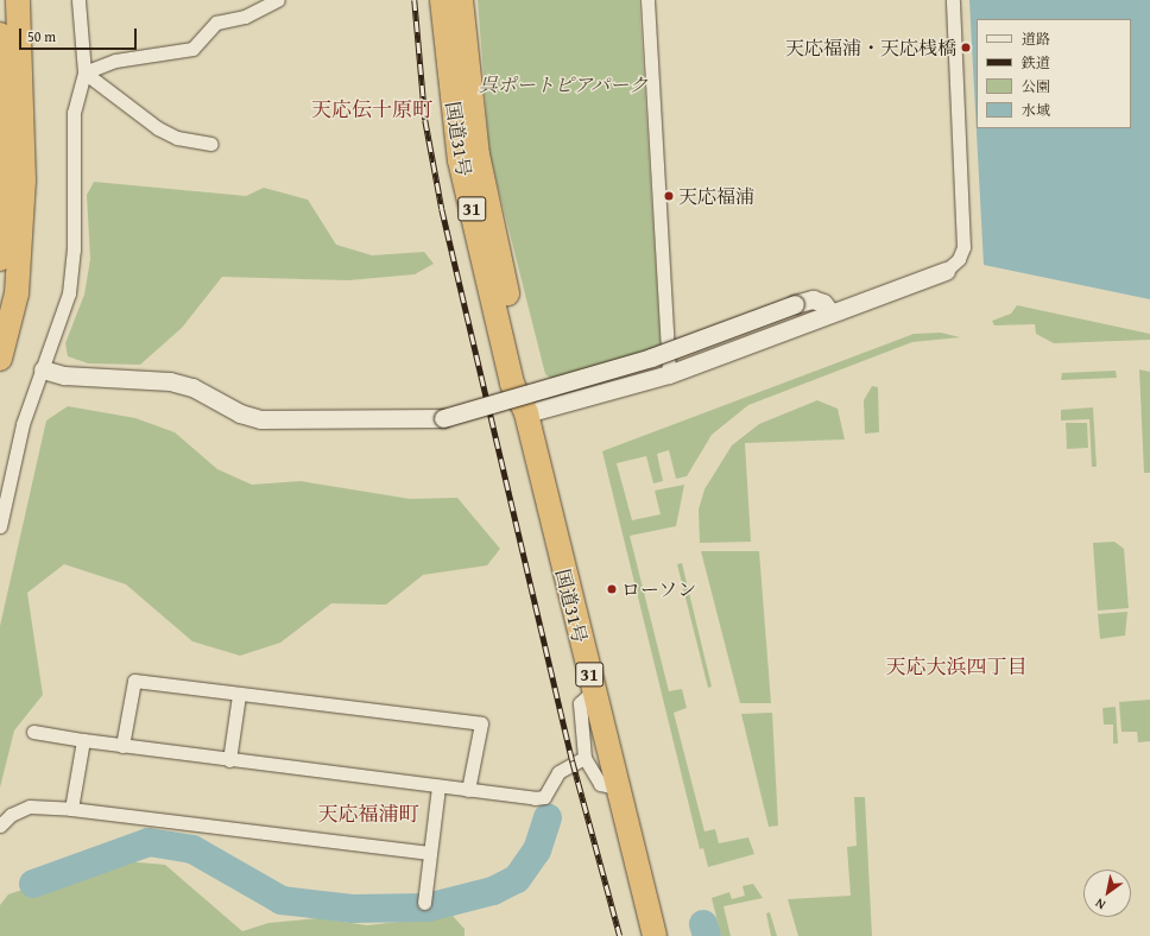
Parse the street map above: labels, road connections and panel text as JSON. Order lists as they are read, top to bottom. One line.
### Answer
{"streets":{"highway":["国道31号","31"]},"districts":["天応伝十原町","天応大浜四丁目","天応福浦町"],"parks":["呉ポートピアパーク"],"places":["天応福浦・天応桟橋","天応福浦","ローソン"],"legend":["道路","鉄道","公園","水域"],"scale_bar":"50 m","north":"bottom left"}
